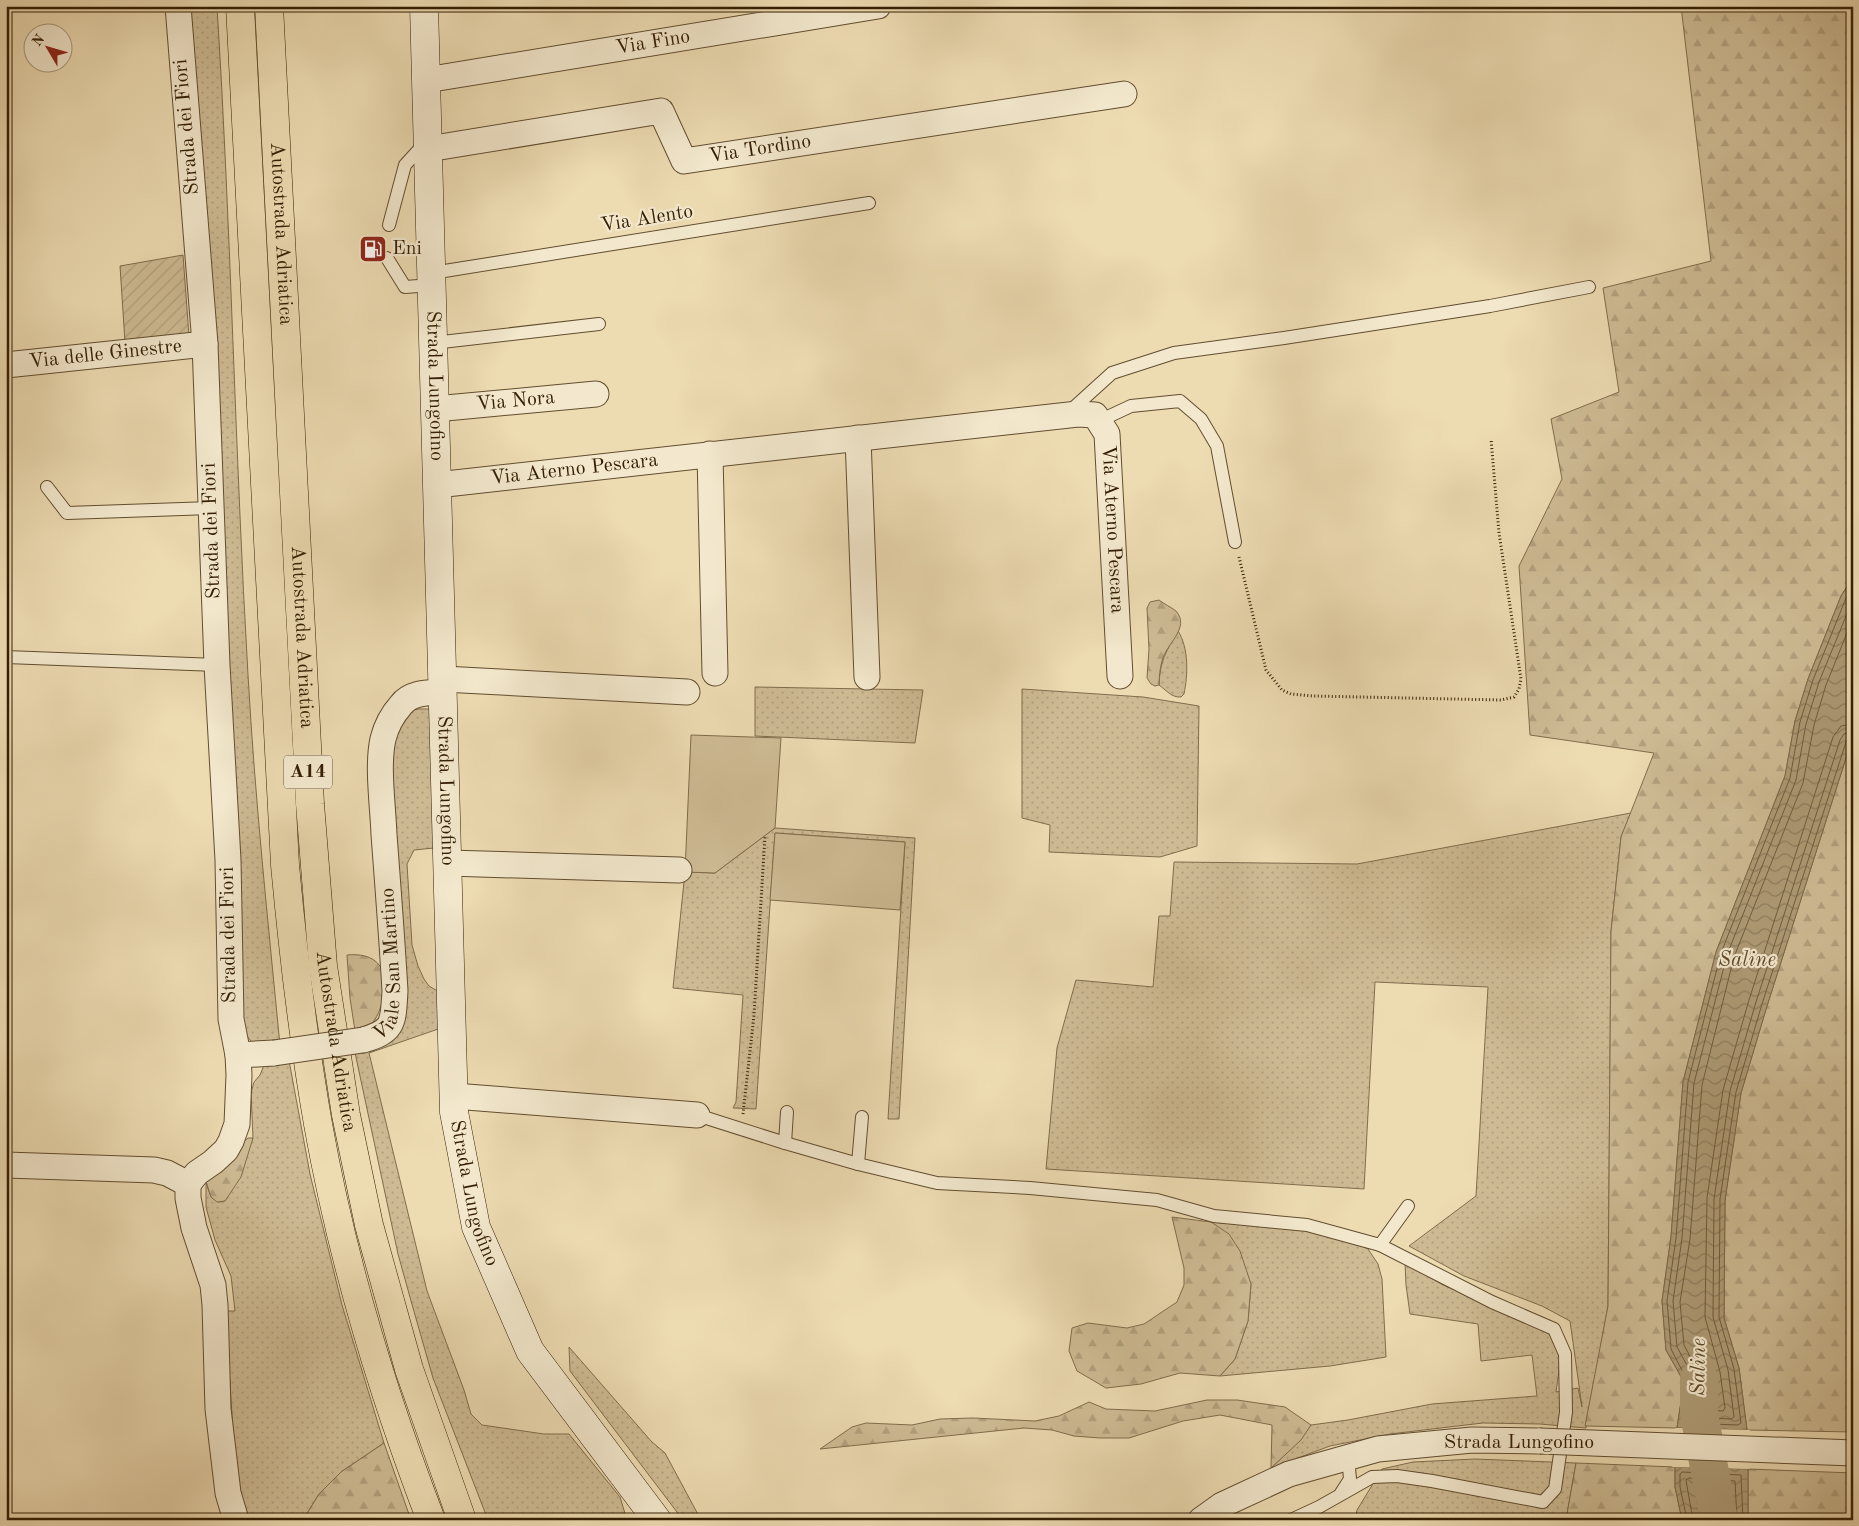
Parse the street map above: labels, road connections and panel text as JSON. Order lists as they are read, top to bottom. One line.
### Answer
{"streets":{"highway":["Autostrada Adriatica","A14"],"main road":["Strada Lungofino"],"street":["Via Fino","Strada dei Fiori","Via Tordino","Via delle Ginestre","Via Nora","Via Aterno Pescara","Viale San Martino"],"lane":["Via Alento"]},"crossings":[["Via Fino","Strada Lungofino"],["Strada dei Fiori","Via delle Ginestre"],["Strada dei Fiori","Viale San Martino"],["Via Tordino","Strada Lungofino"],["Via Alento","Strada Lungofino"],["Strada Lungofino","Via Nora"],["Strada Lungofino","Via Aterno Pescara"],["Strada Lungofino","Viale San Martino"]],"water":["Saline"],"places":{"fuel station":["Eni"]},"north":"top left"}
